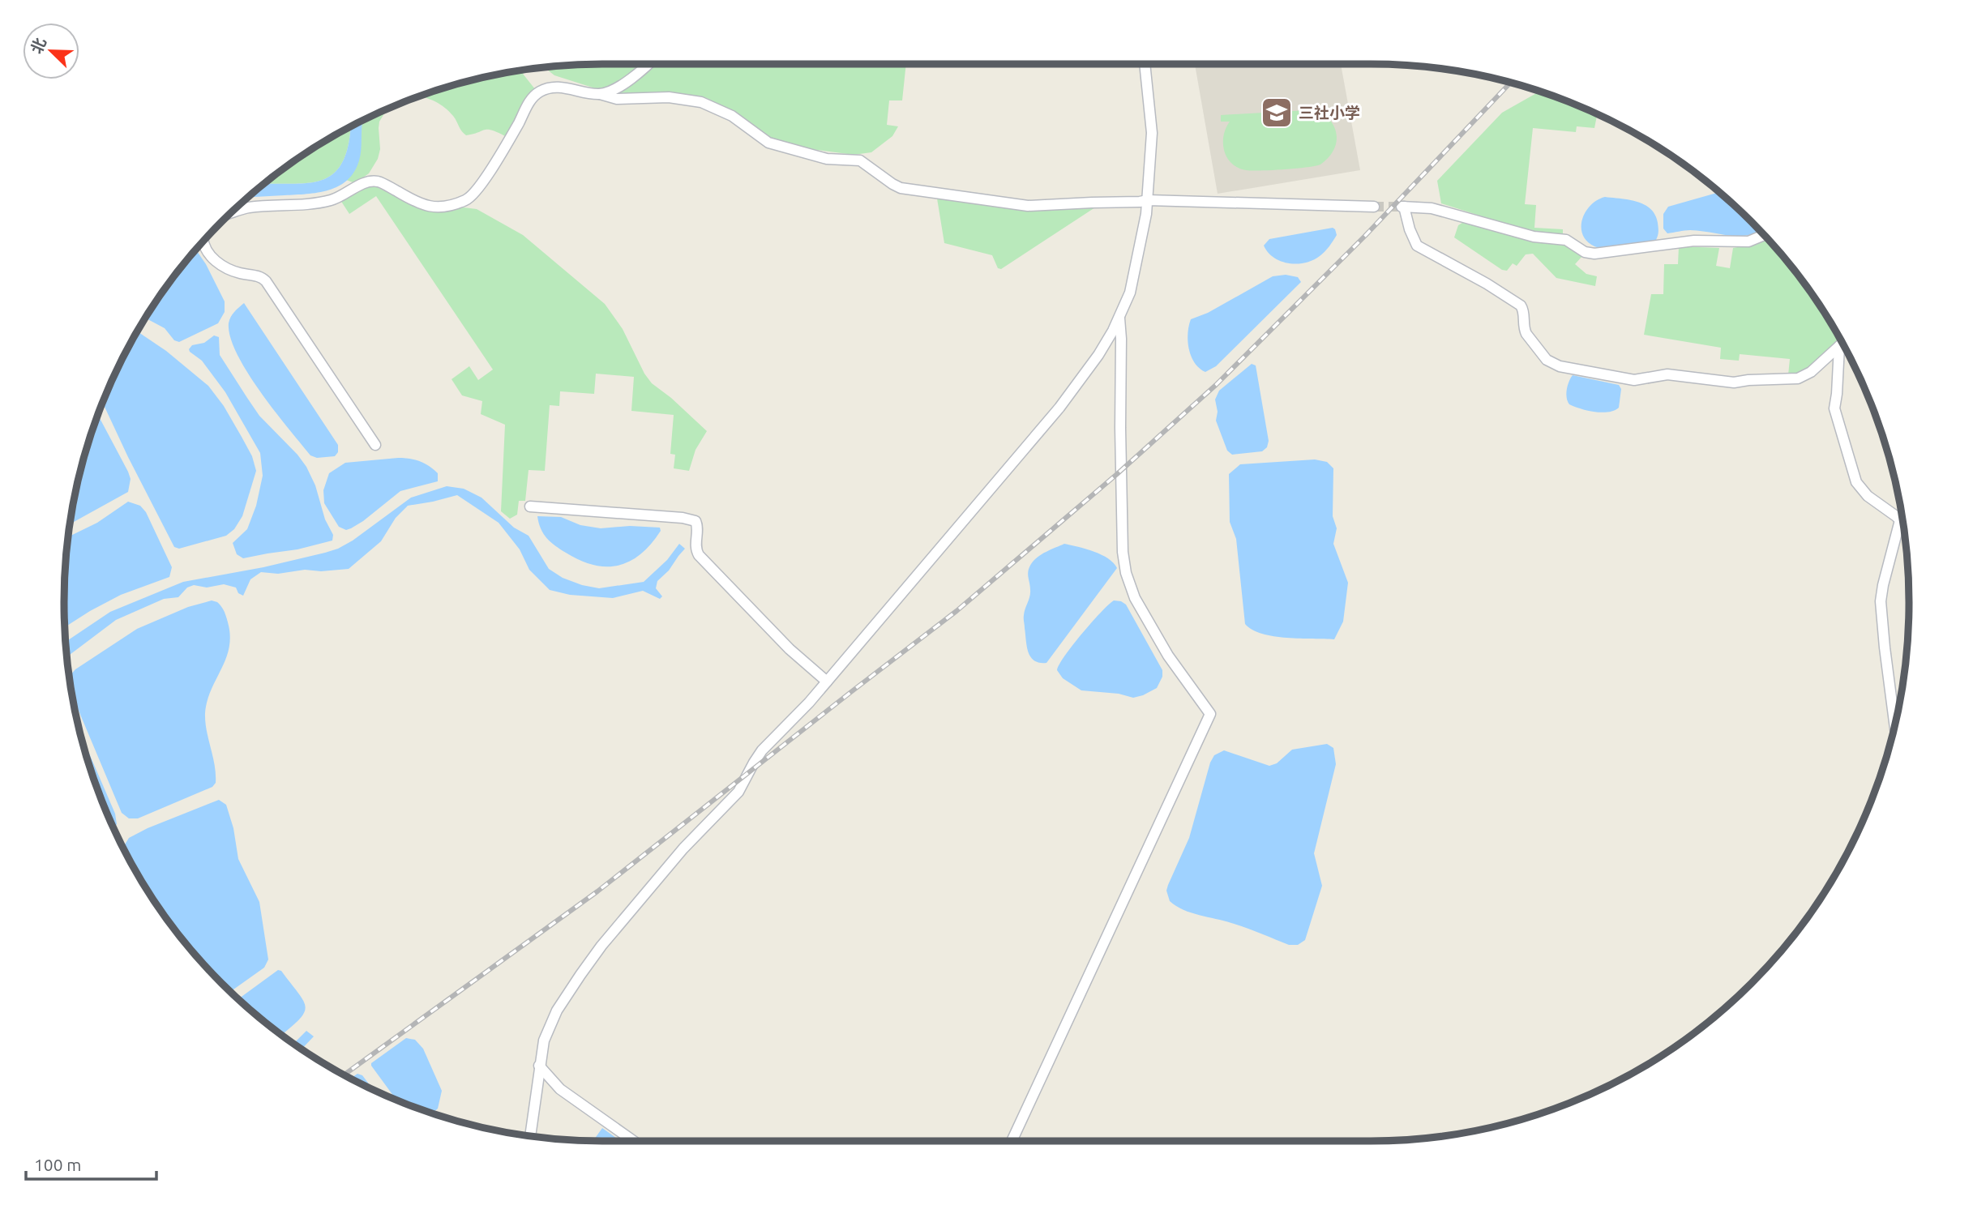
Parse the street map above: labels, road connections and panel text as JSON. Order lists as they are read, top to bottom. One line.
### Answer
{"places":{"school or university":["三社小学"]},"scale_bar":"100 m","north":"top left"}
